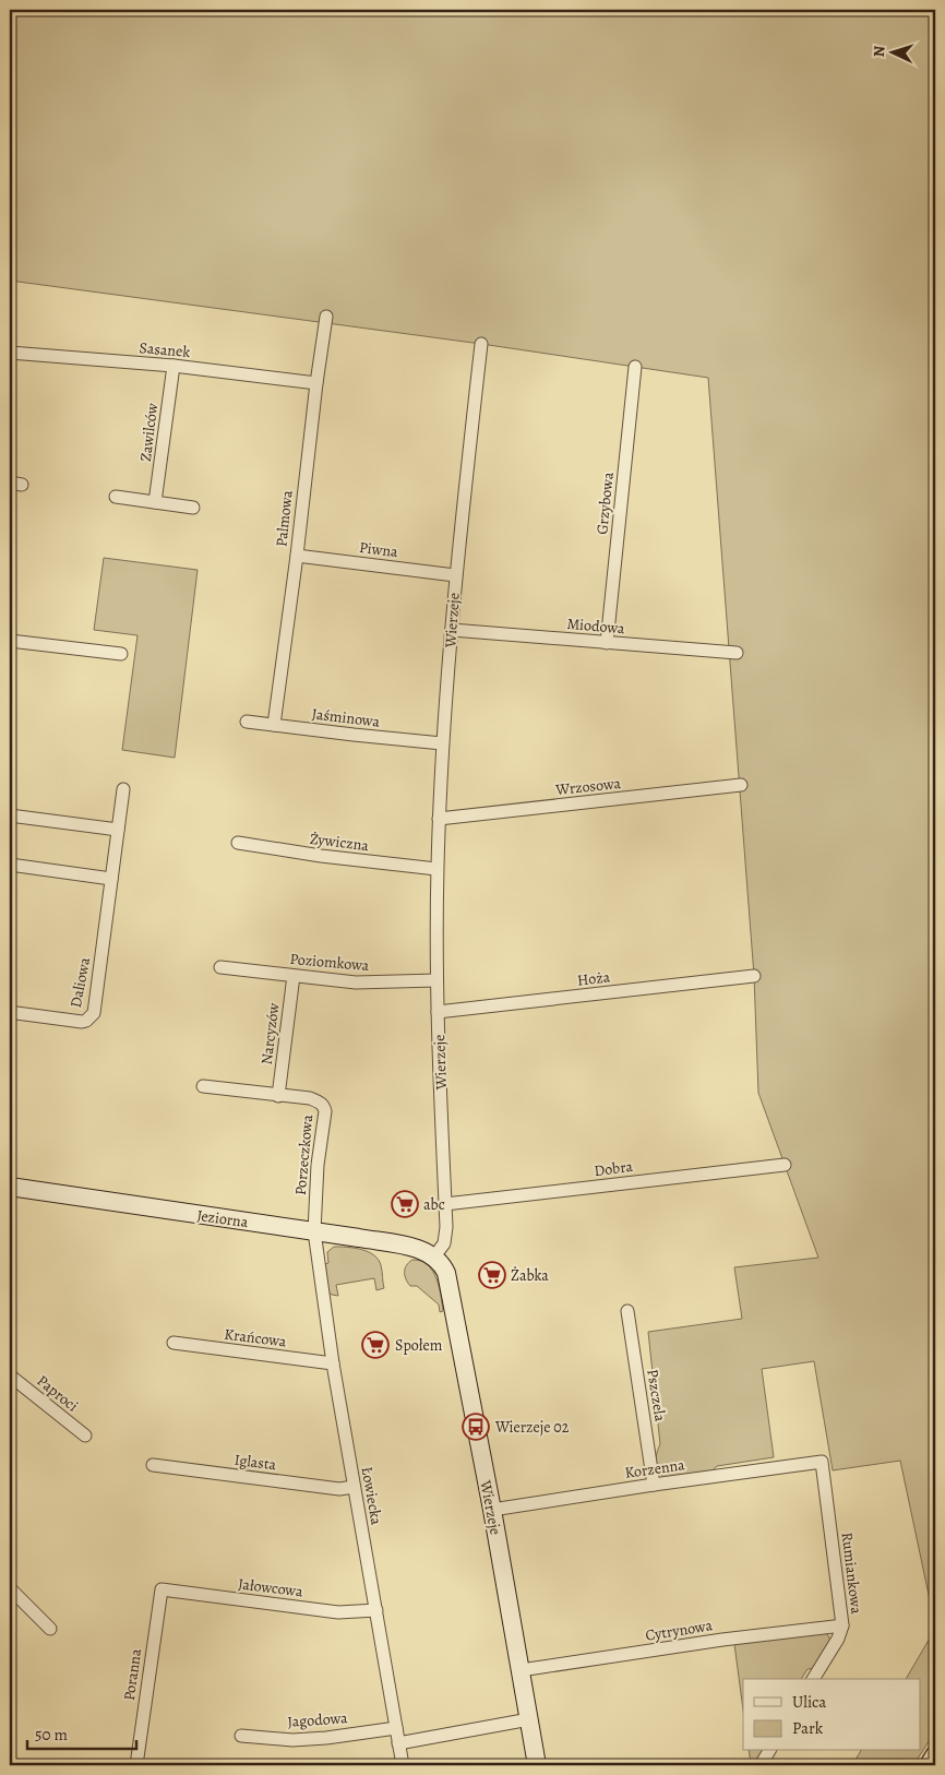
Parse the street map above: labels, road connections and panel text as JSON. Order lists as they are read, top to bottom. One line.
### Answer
{"streets":{"street":["Sasanek","Zawilców","Grzybowa","Palmowa","Piwna","Wierzeje","Miodowa","Jaśminowa","Wrzosowa","Żywiczna","Poziomkowa","Hoża","Daliowa","Narcyzów","Porzeczkowa","Dobra","Jeziorna","Krańcowa","Paproci","Pszczela","Iglasta","Korzenna","Łowiecka","Rumiankowa","Jałowcowa","Cytrynowa","Poranna","Jagodowa"]},"crossings":[["Sasanek","Zawilców"],["Sasanek","Palmowa"],["Grzybowa","Miodowa"],["Palmowa","Piwna"],["Palmowa","Jaśminowa"],["Piwna","Wierzeje"],["Wierzeje","Miodowa"],["Wierzeje","Jaśminowa"],["Wierzeje","Wrzosowa"],["Wierzeje","Żywiczna"],["Wierzeje","Poziomkowa"],["Wierzeje","Hoża"],["Wierzeje","Dobra"],["Wierzeje","Jeziorna"],["Wierzeje","Korzenna"],["Wierzeje","Cytrynowa"],["Poziomkowa","Narcyzów"],["Narcyzów","Porzeczkowa"],["Porzeczkowa","Jeziorna"],["Porzeczkowa","Łowiecka"],["Jeziorna","Łowiecka"],["Krańcowa","Łowiecka"],["Pszczela","Korzenna"],["Iglasta","Łowiecka"],["Korzenna","Rumiankowa"],["Łowiecka","Jałowcowa"],["Łowiecka","Jagodowa"],["Rumiankowa","Cytrynowa"],["Jałowcowa","Poranna"]],"places":{"supermarket":["abc","Żabka","Społem"],"bus stop":["Wierzeje 02"]},"legend":["Ulica","Park"],"scale_bar":"50 m","north":"left"}
